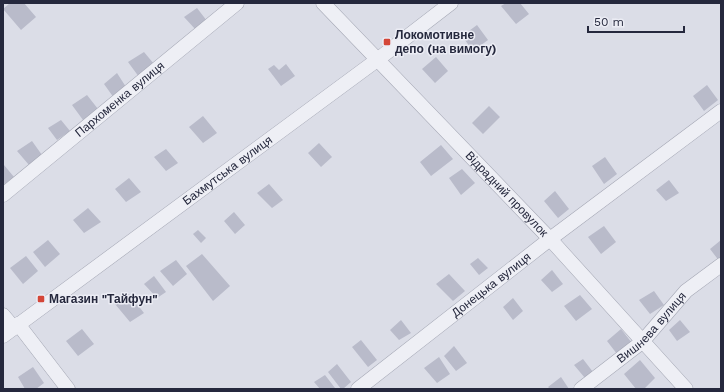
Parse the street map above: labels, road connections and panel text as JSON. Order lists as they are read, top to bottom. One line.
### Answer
{"streets":{"street":["Пархоменка вулиця","Бахмутська вулиця","Відрадний провулок","Донецька вулиця","Вишнева вулиця"]},"crossings":[["Бахмутська вулиця","Відрадний провулок"],["Відрадний провулок","Донецька вулиця"],["Відрадний провулок","Вишнева вулиця"]],"places":{"transit":["Локомотивне депо (на вимогу)","Магазин \"Тайфун\""]},"scale_bar":"50 m"}
